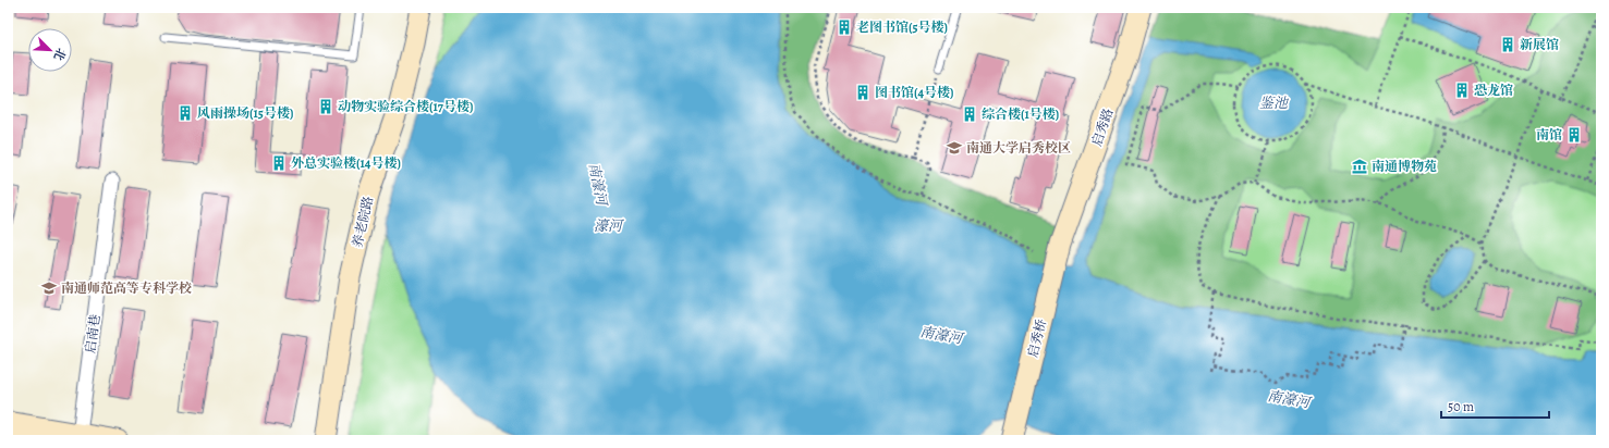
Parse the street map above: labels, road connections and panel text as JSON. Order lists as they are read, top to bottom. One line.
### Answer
{"streets":{"street":["启秀路","养老院路","启南巷","启秀桥"]},"crossings":[["启秀路","启秀桥"]],"water":["鉴池","南濠河","濠河"],"places":{"building":["老图书馆(5号楼)","新展馆","恐龙馆","图书馆(4号楼)","动物实验综合楼(17号楼)","风雨操场(15号楼)","综合楼(1号楼)","南馆","外总实验楼(14号楼)"],"school or university":["南通大学启秀校区","南通师范高等专科学校"],"museum":["南通博物苑"]},"scale_bar":"50 m","north":"bottom right"}
